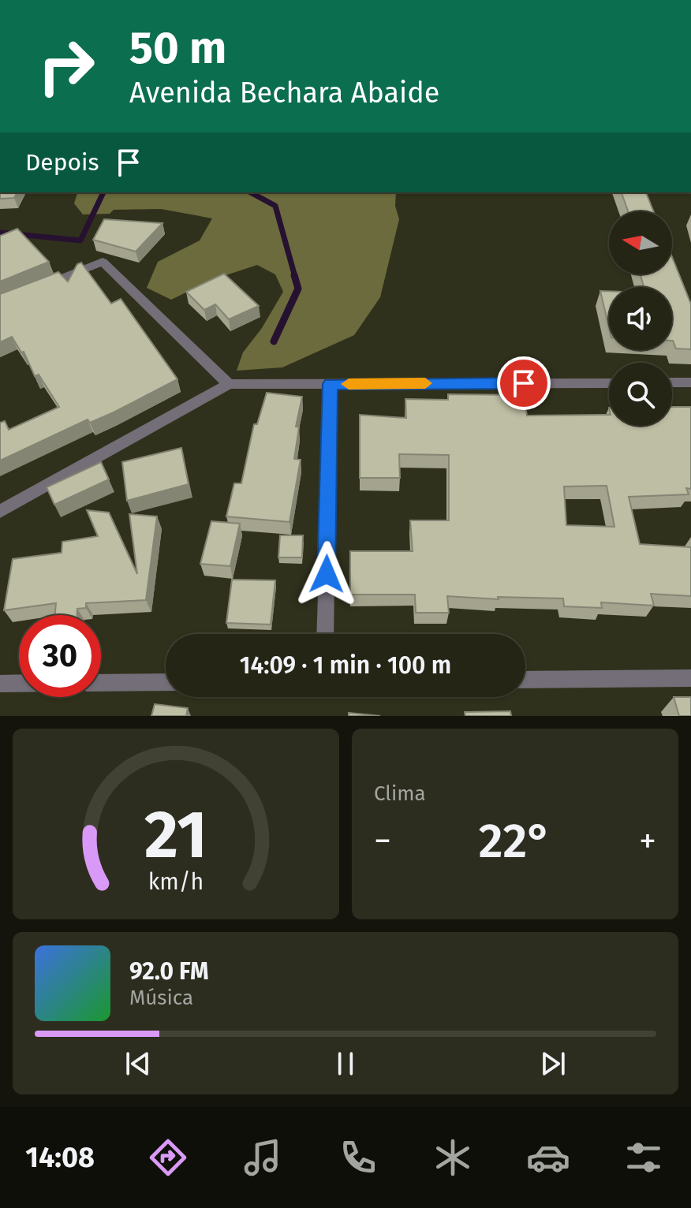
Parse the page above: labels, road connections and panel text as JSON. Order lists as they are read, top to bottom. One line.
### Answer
{"north":"left","page":{"turn":["50 m","Avenida Bechara Abaide"],"then":"Depois","limit":"30","trip":"14:09 · 1 min · 100 m","tile":"Clima","heat":["−","22°","+"],"song":["92.0 FM","Música"],"tabs":"14:08","gauge":["21","km/h"]}}
